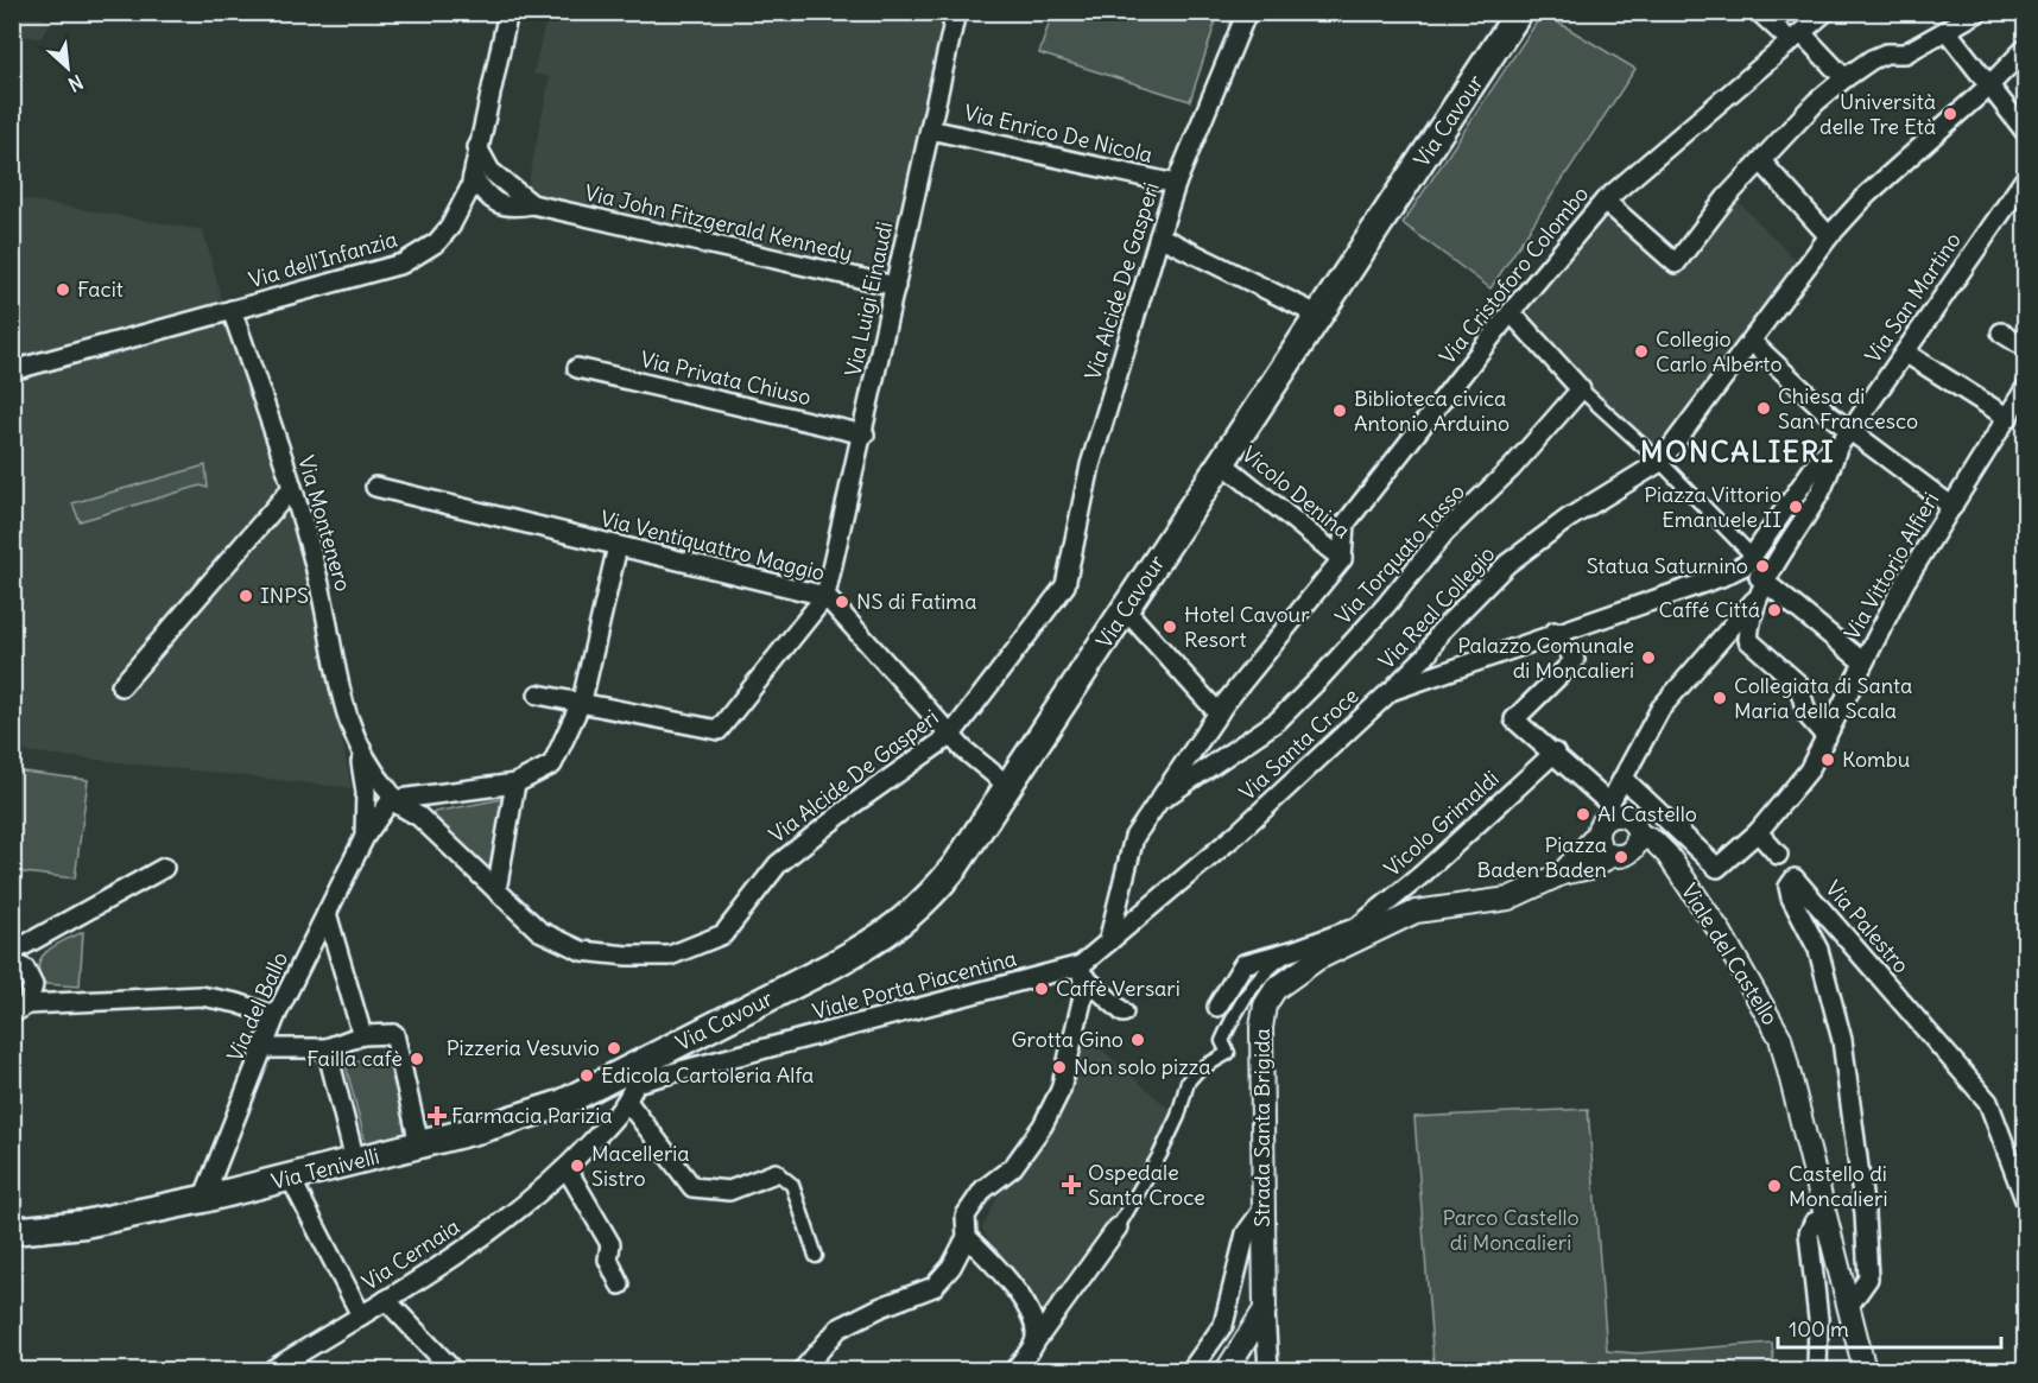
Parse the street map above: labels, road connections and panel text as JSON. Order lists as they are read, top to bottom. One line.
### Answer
{"streets":{"main road":["Via Cavour","Via Tenivelli"],"street":["Via Enrico De Nicola","Via John Fitzgerald Kennedy","Via dell'Infanzia","Via Cristoforo Colombo","Via Alcide De Gasperi","Via San Martino","Via Luigi Einaudi","Via Privata Chiuso","Vicolo Denina","Via Montenero","Via Ventiquattro Maggio","Via Torquato Tasso","Via Vittorio Alfieri","Via Real Collegio","Via Santa Croce","Vicolo Grimaldi","Via Palestro","Viale del Castello","Viale Porta Piacentina","Via del Ballo","Strada Santa Brigida","Via Cernaia"]},"crossings":[["Via Cavour","Vicolo Denina"],["Via Cavour","Via Ventiquattro Maggio"],["Via Cavour","Viale Porta Piacentina"],["Via Cavour","Via Tenivelli"],["Via Cavour","Via Cernaia"],["Via Enrico De Nicola","Via Alcide De Gasperi"],["Via Enrico De Nicola","Via Luigi Einaudi"],["Via John Fitzgerald Kennedy","Via dell'Infanzia"],["Via John Fitzgerald Kennedy","Via Luigi Einaudi"],["Via dell'Infanzia","Via Montenero"],["Via Cristoforo Colombo","Vicolo Denina"],["Via Alcide De Gasperi","Via Montenero"],["Via Alcide De Gasperi","Via Ventiquattro Maggio"],["Via Alcide De Gasperi","Via del Ballo"],["Via Luigi Einaudi","Via Privata Chiuso"],["Via Luigi Einaudi","Via Ventiquattro Maggio"],["Via Montenero","Via del Ballo"],["Via Vittorio Alfieri","Via Palestro"],["Via Real Collegio","Via Santa Croce"],["Via Santa Croce","Viale Porta Piacentina"],["Vicolo Grimaldi","Strada Santa Brigida"],["Via Palestro","Viale del Castello"],["Viale del Castello","Strada Santa Brigida"],["Viale Porta Piacentina","Via Tenivelli"],["Viale Porta Piacentina","Via Cernaia"],["Via del Ballo","Via Tenivelli"],["Via Tenivelli","Via Cernaia"]],"districts":["MONCALIERI"],"parks":["Parco Castello di Moncalieri"],"places":{"other":["Università delle Tre Età","Facit","Collegio Carlo Alberto","Chiesa di San Francesco","Biblioteca civica Antonio Arduino","Piazza Vittorio Emanuele II","Statua Saturnino","INPS","NS di Fatima","Caffé Cittá","Hotel Cavour Resort","Palazzo Comunale di Moncalieri","Collegiata di Santa Maria della Scala","Kombu","Al Castello","Piazza Baden Baden","Caffè Versari","Grotta Gino","Pizzeria Vesuvio","Failla cafè","Non solo pizza","Edicola Cartoleria Alfa","Macelleria Sistro","Castello di Moncalieri"],"health":["Farmacia Parizia","Ospedale Santa Croce"]},"scale_bar":"100 m","north":"bottom right"}
